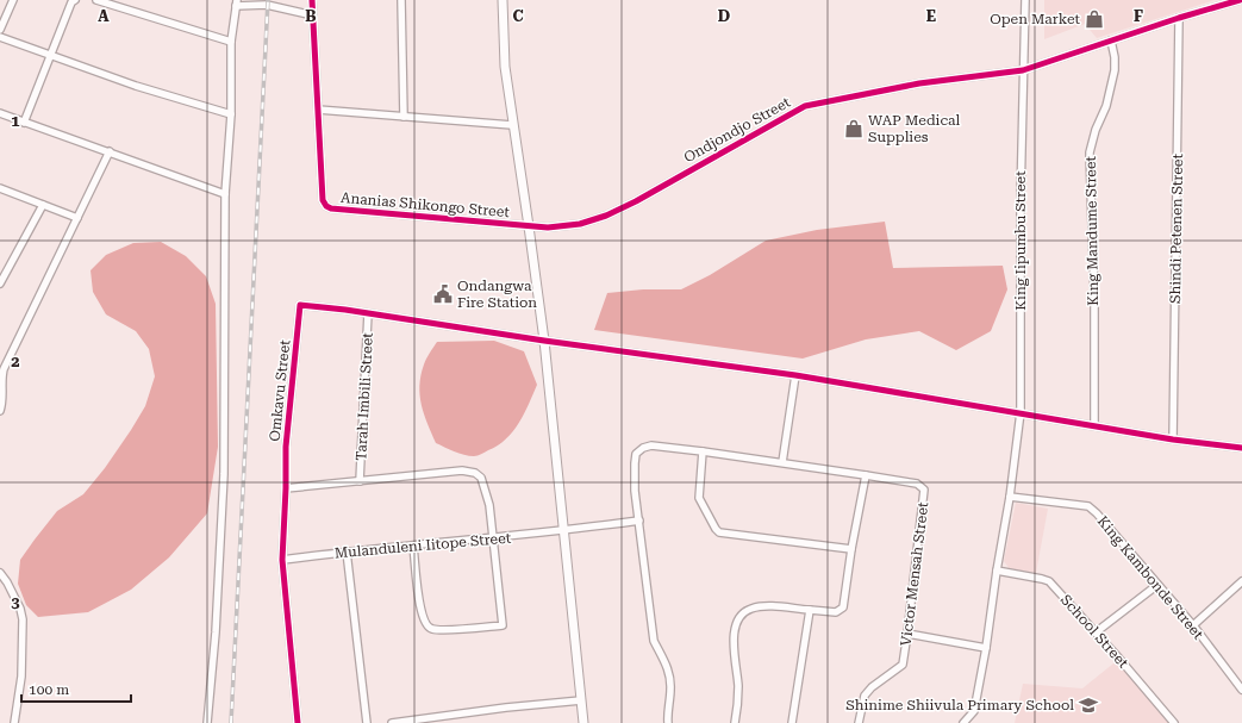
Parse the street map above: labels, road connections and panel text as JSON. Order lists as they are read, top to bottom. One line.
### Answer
{"streets":{"street":["Ondjondjo Street","Ananias Shikongo Street","Shindi Petenen Street","King Mandume Street","King Iipumbu Street","Omkavu Street","Tarah Imbili Street","Mulanduleni Iitope Street","Victor Mensah Street","King Kambonde Street","School Street"]},"crossings":[["Ondjondjo Street","Ananias Shikongo Street"],["Ondjondjo Street","Shindi Petenen Street"],["Ondjondjo Street","King Mandume Street"],["Ondjondjo Street","King Iipumbu Street"],["Shindi Petenen Street","Omkavu Street"],["King Mandume Street","Omkavu Street"],["King Iipumbu Street","Omkavu Street"],["King Iipumbu Street","King Kambonde Street"],["King Iipumbu Street","School Street"],["Omkavu Street","Tarah Imbili Street"],["Omkavu Street","Mulanduleni Iitope Street"],["Mulanduleni Iitope Street","Victor Mensah Street"]],"places":{"shop":["Open Market","WAP Medical Supplies"],"public building":["Ondangwa Fire Station"],"school or university":["Shinime Shiivula Primary School"]},"scale_bar":"100 m","grid":{"columns":["A","B","C","D","E","F"],"rows":["1","2","3"]}}
